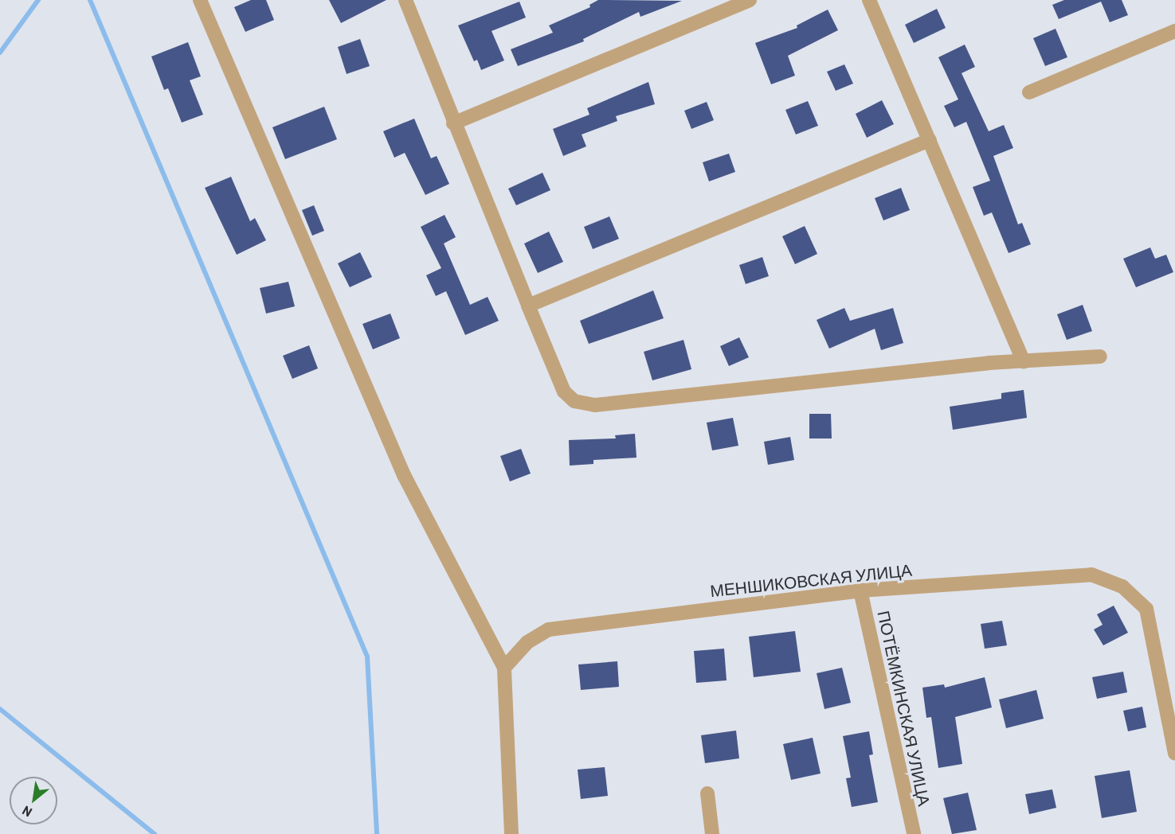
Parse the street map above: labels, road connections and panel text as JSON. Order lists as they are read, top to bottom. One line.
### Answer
{"streets":{"street":["МЕНШИКОВСКАЯ УЛИЦА","ПОТЁМКИНСКАЯ УЛИЦА"]},"crossings":[["МЕНШИКОВСКАЯ УЛИЦА","ПОТЁМКИНСКАЯ УЛИЦА"]],"north":"bottom left"}
